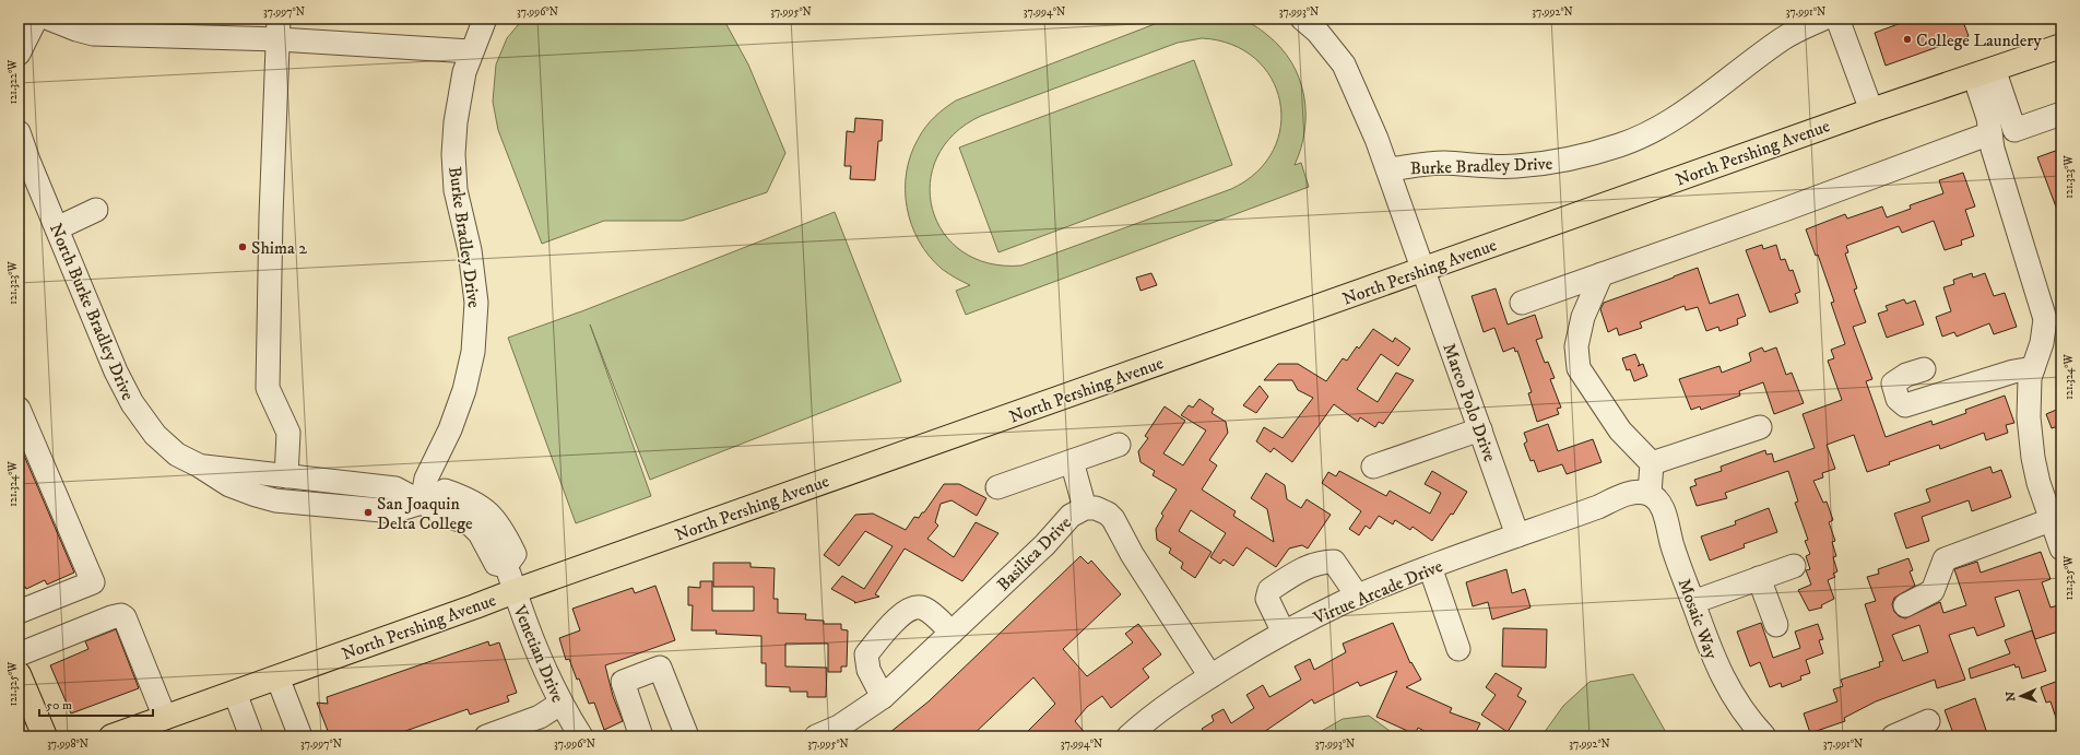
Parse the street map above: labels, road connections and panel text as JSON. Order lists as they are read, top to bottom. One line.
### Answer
{"streets":{"main road":["North Pershing Avenue"],"street":["Burke Bradley Drive","North Burke Bradley Drive","Marco Polo Drive","Basilica Drive","Virtue Arcade Drive","Mosaic Way","Venetian Drive"]},"crossings":[["North Pershing Avenue","Burke Bradley Drive"],["North Pershing Avenue","North Burke Bradley Drive"],["North Pershing Avenue","Marco Polo Drive"],["North Pershing Avenue","Venetian Drive"],["Burke Bradley Drive","North Burke Bradley Drive"],["Burke Bradley Drive","Marco Polo Drive"],["North Burke Bradley Drive","Venetian Drive"],["Marco Polo Drive","Virtue Arcade Drive"],["Basilica Drive","Virtue Arcade Drive"],["Virtue Arcade Drive","Mosaic Way"]],"places":["College Laundery","Shima 2","San Joaquin Delta College"],"scale_bar":"50 m","north":"left","coordinates":["37.997°N","37.996°N","37.995°N","37.994°N","37.993°N","37.992°N","37.991°N","121.322°W","121.323°W","121.324°W","121.325°W","37.998°N"]}
